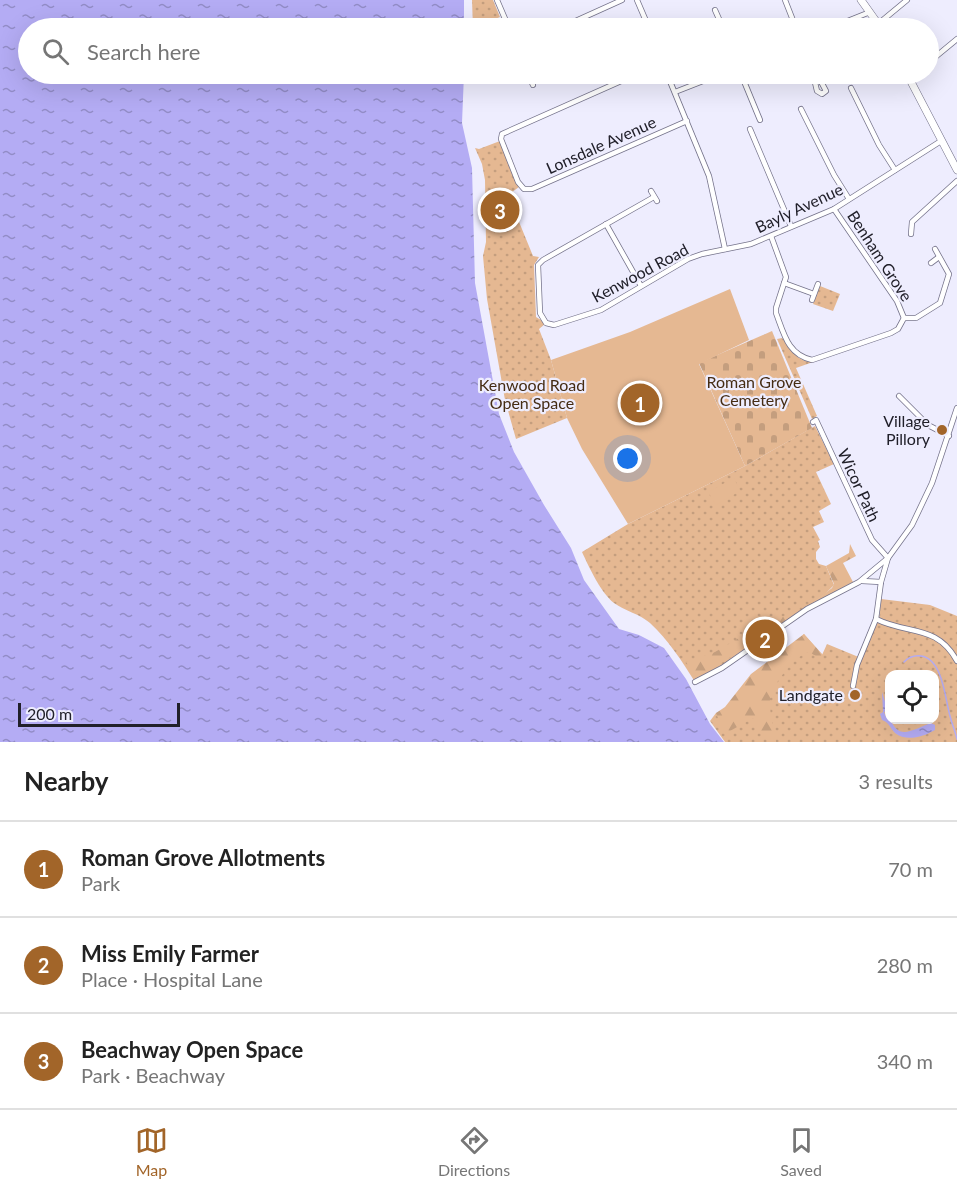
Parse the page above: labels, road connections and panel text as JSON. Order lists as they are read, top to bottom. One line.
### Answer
{"streets":{"street":["Lonsdale Avenue","Bayly Avenue","Benham Grove","Kenwood Road","Wicor Path"]},"crossings":[["Bayly Avenue","Benham Grove"],["Bayly Avenue","Kenwood Road"]],"parks":["Roman Grove Cemetery","Kenwood Road Open Space"],"places":["Village Pillory","Landgate"],"scale_bar":"200 m","page":{"search":"Search here","pins":["3","1","2"],"scale":"200 m","heading":["Nearby","3 results"],"list":[{"mark":"1","name":"Roman Grove Allotments","note":"Park","value":"70 m"},{"mark":"2","name":"Miss Emily Farmer","note":"Place · Hospital Lane","value":"280 m"},{"mark":"3","name":"Beachway Open Space","note":"Park · Beachway","value":"340 m"}],"nav":["Map","Directions","Saved"]}}
